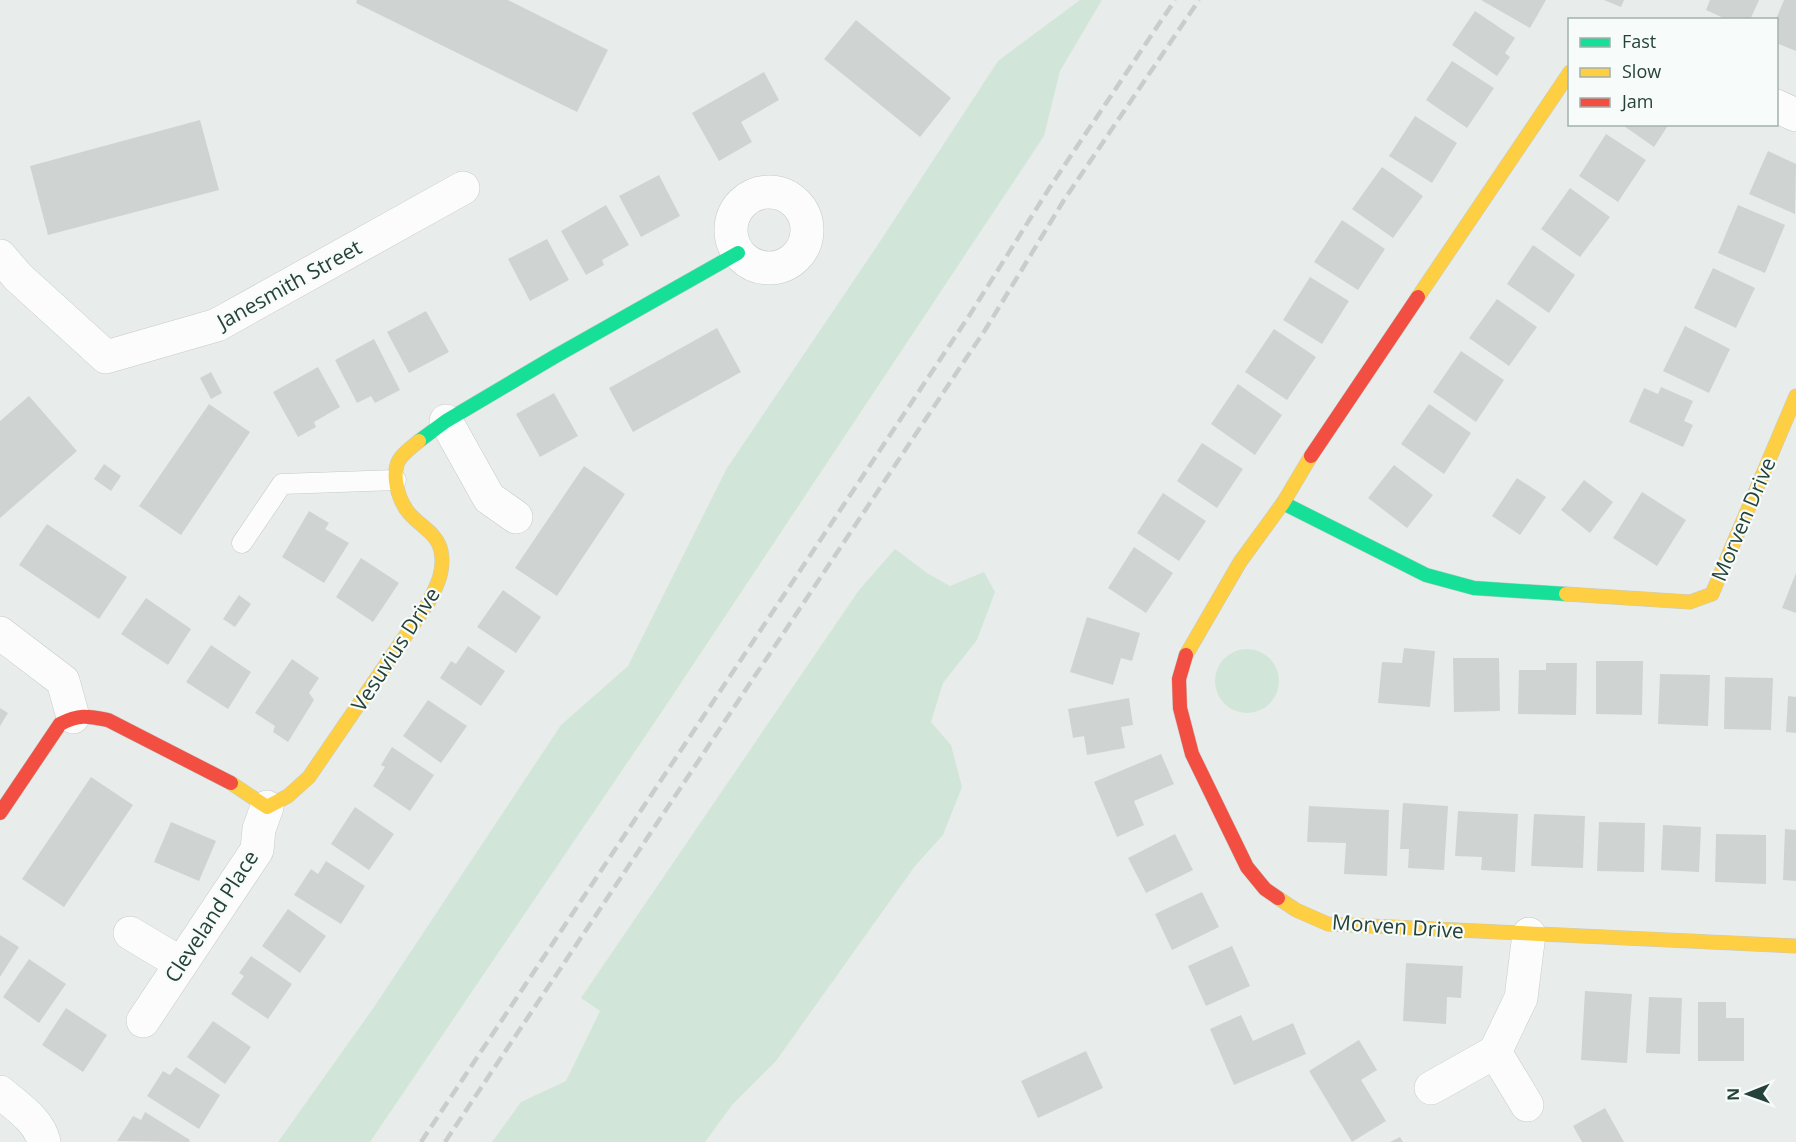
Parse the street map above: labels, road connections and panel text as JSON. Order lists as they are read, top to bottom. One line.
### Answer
{"streets":{"street":["Janesmith Street","Morven Drive","Vesuvius Drive","Cleveland Place"]},"crossings":[["Vesuvius Drive","Cleveland Place"]],"legend":["Fast","Slow","Jam"],"north":"left"}
